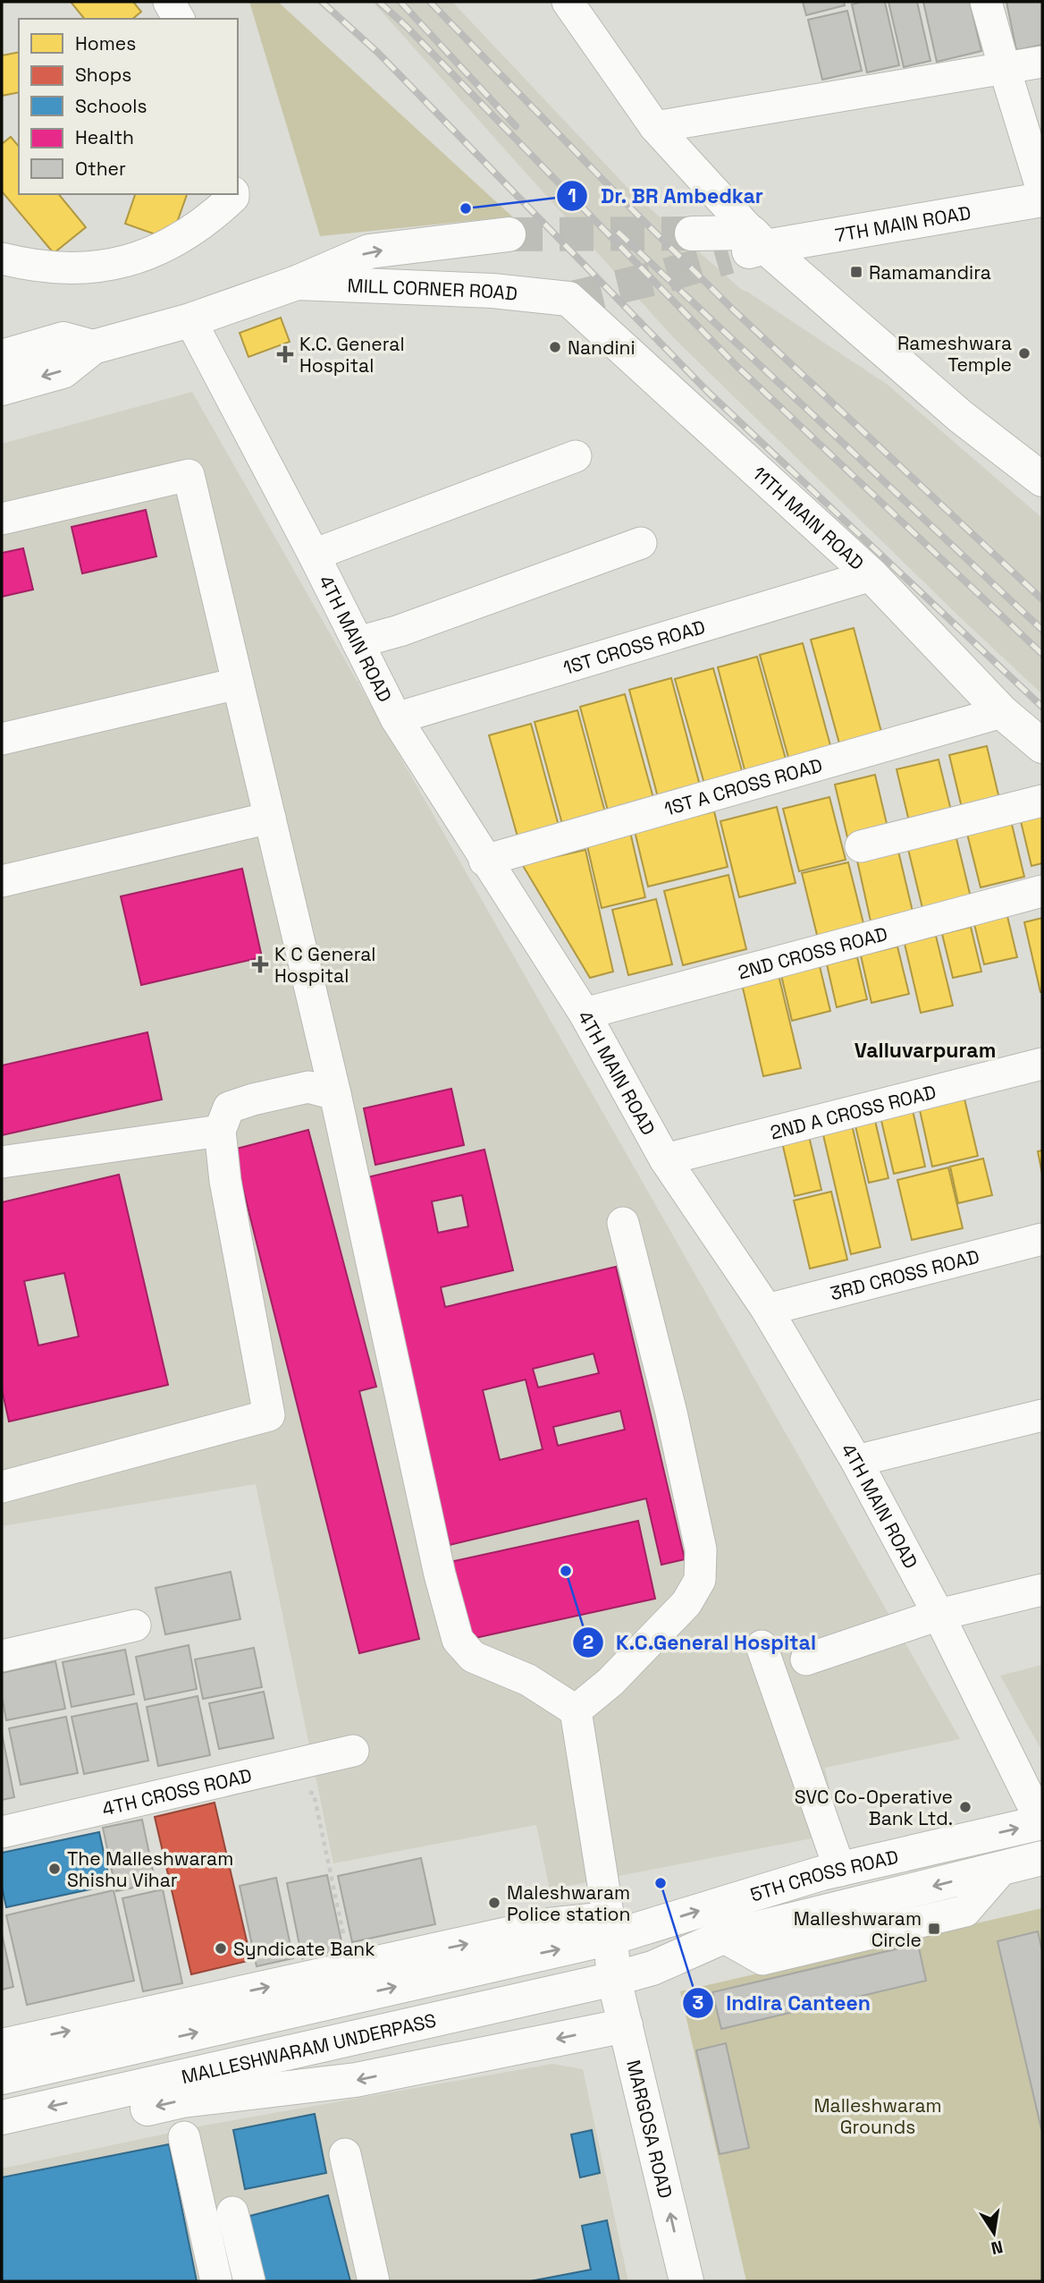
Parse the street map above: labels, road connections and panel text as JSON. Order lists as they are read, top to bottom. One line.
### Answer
{"streets":{"main road":["7TH MAIN ROAD","MILL CORNER ROAD","11TH MAIN ROAD","5TH CROSS ROAD","MALLESHWARAM UNDERPASS","MARGOSA ROAD"],"street":["4TH MAIN ROAD","1ST CROSS ROAD","1ST A CROSS ROAD","2ND CROSS ROAD","2ND A CROSS ROAD","3RD CROSS ROAD","4TH CROSS ROAD"]},"crossings":[["MILL CORNER ROAD","11TH MAIN ROAD"],["MILL CORNER ROAD","4TH MAIN ROAD"],["11TH MAIN ROAD","1ST CROSS ROAD"],["11TH MAIN ROAD","1ST A CROSS ROAD"],["4TH MAIN ROAD","1ST CROSS ROAD"],["4TH MAIN ROAD","1ST A CROSS ROAD"],["4TH MAIN ROAD","2ND CROSS ROAD"],["4TH MAIN ROAD","2ND A CROSS ROAD"],["4TH MAIN ROAD","3RD CROSS ROAD"],["4TH MAIN ROAD","5TH CROSS ROAD"],["5TH CROSS ROAD","MALLESHWARAM UNDERPASS"],["5TH CROSS ROAD","MARGOSA ROAD"],["MALLESHWARAM UNDERPASS","MARGOSA ROAD"]],"one_way":["MARGOSA ROAD"],"districts":["Valluvarpuram"],"parks":["Malleshwaram Grounds"],"places":{"other":["Dr. BR Ambedkar","Nandini","Rameshwara Temple","K.C.General Hospital","SVC Co-Operative Bank Ltd.","The Malleshwaram Shishu Vihar","Indira Canteen","Maleshwaram Police station","Syndicate Bank"],"transit":["Ramamandira","Malleshwaram Circle"],"health":["K.C. General Hospital","K C General Hospital"]},"legend":["Homes","Shops","Schools","Health","Other"],"north":"bottom"}
